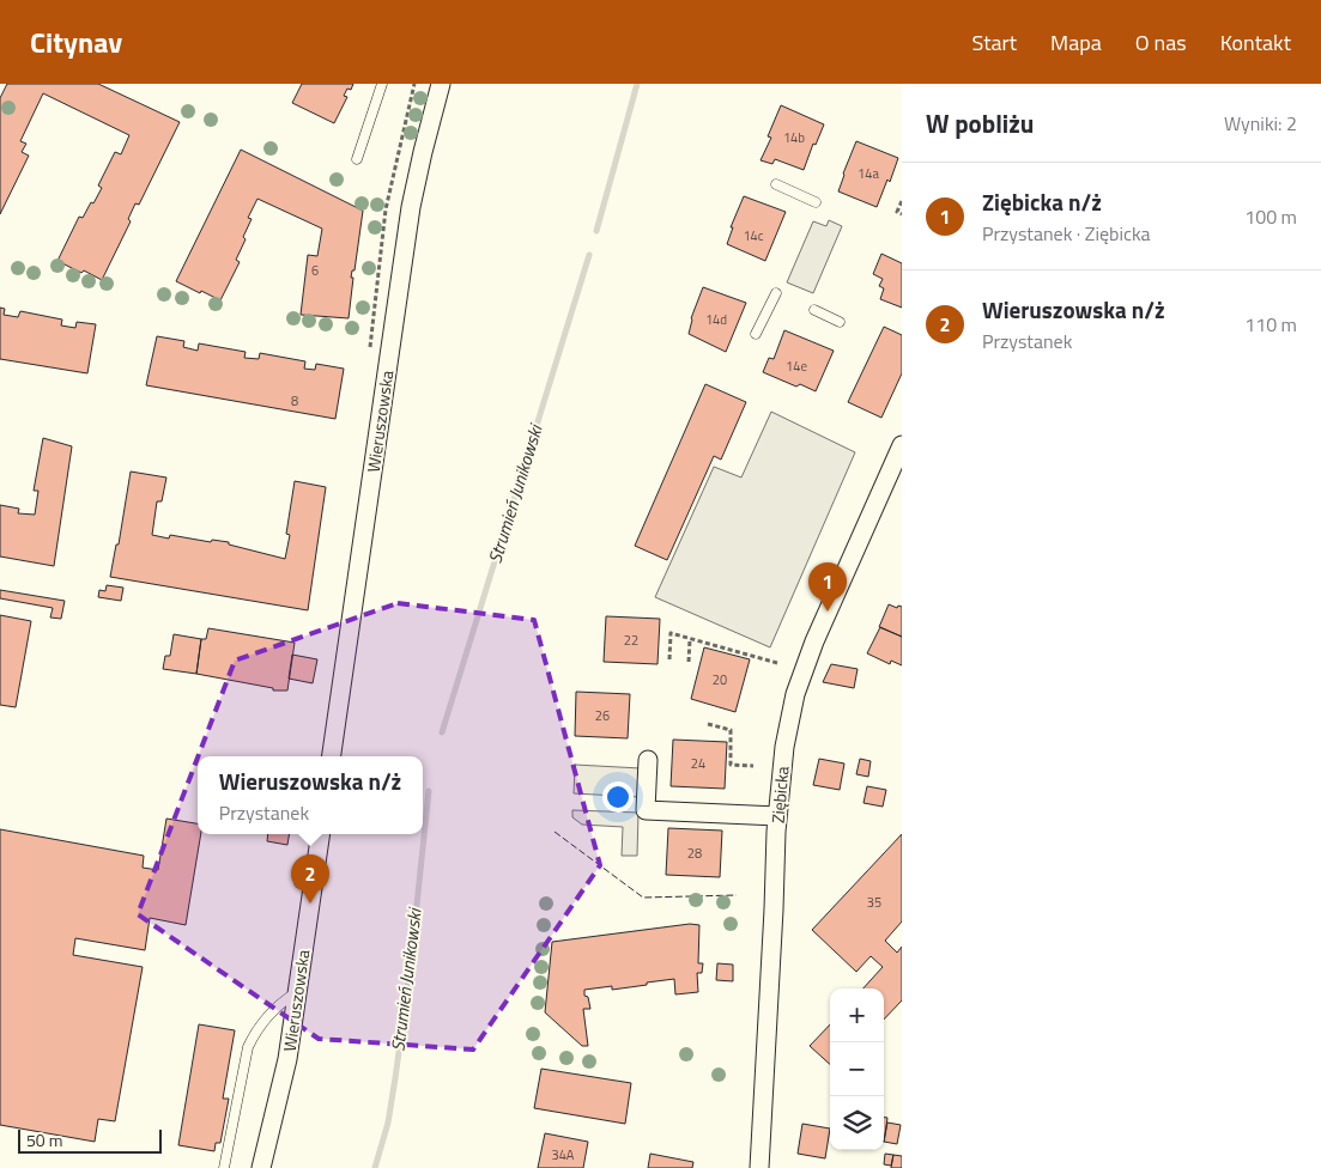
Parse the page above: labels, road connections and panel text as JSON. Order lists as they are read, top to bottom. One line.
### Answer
{"streets":{"street":["Wieruszowska","Ziębicka"]},"water":["Strumień Junikowski"],"house_numbers":["14b","14a","14c","6","14d","14e","8","22","20","26","24","28","35","34A"],"scale_bar":"50 m","page":{"header":"Citynav","nav":["Start","Mapa","O nas","Kontakt"],"heading":["W pobliżu","Wyniki: 2"],"list":[{"mark":"1","name":"Ziębicka n/ż","note":"Przystanek · Ziębicka","value":"100 m"},{"mark":"2","name":"Wieruszowska n/ż","note":"Przystanek","value":"110 m"}],"pins":["1","2"],"popup":["Wieruszowska n/ż","Przystanek"],"map_buttons":["+","−"],"scale":"50 m"}}
